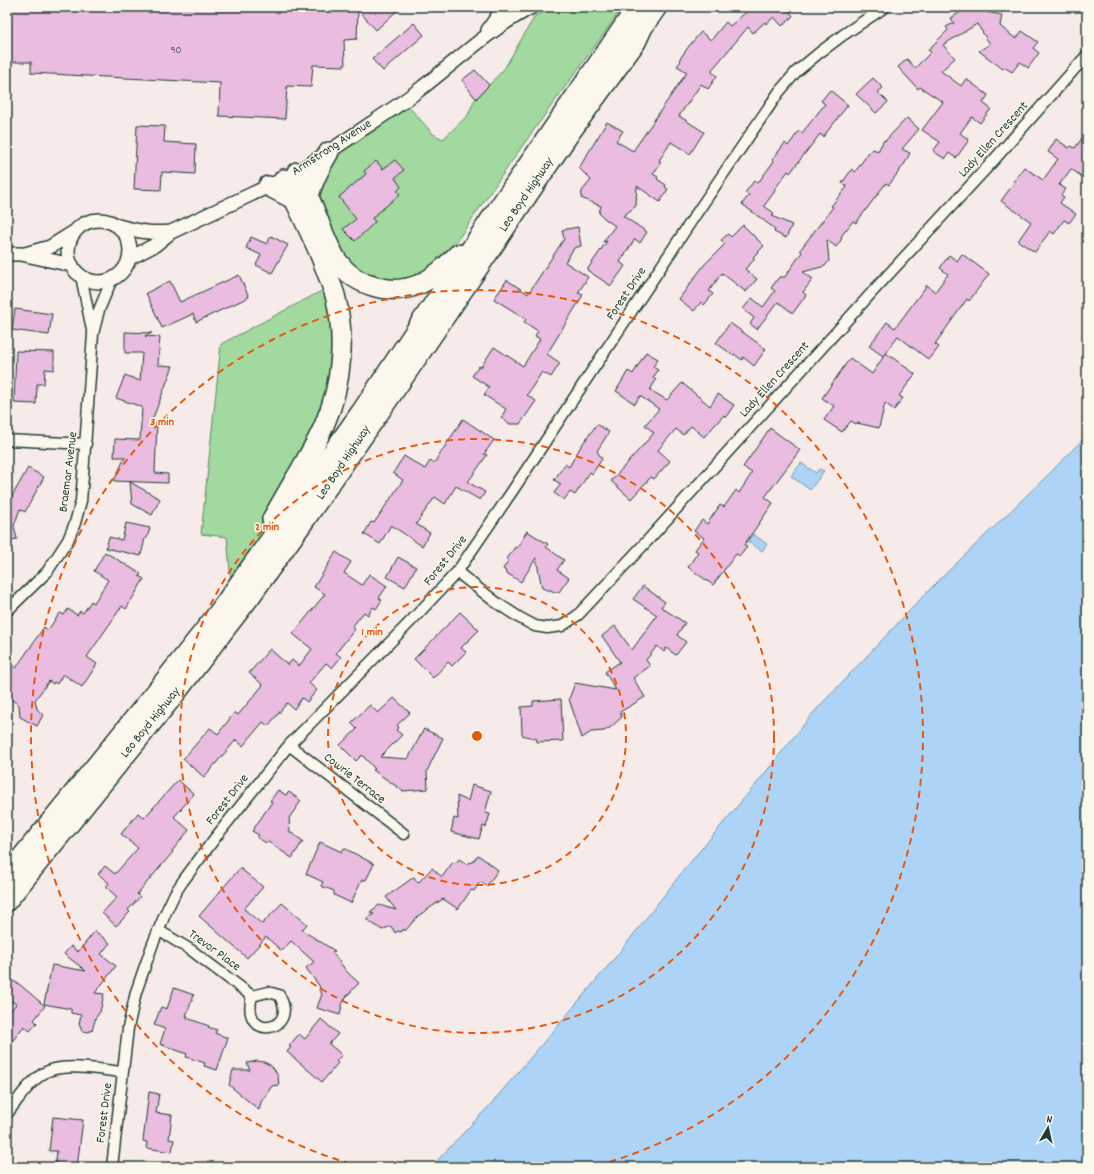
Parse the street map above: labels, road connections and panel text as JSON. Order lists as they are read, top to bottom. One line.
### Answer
{"streets":{"highway":["Leo Boyd Highway"],"street":["Lady Ellen Crescent","Armstrong Avenue","Forest Drive","Braemar Avenue","Cowrie Terrace","Trevor Place"]},"crossings":[["Lady Ellen Crescent","Forest Drive"],["Armstrong Avenue","Braemar Avenue"],["Forest Drive","Cowrie Terrace"],["Forest Drive","Trevor Place"]],"house_numbers":["90"],"north":"top","rings":["3 min","2 min","1 min"]}
